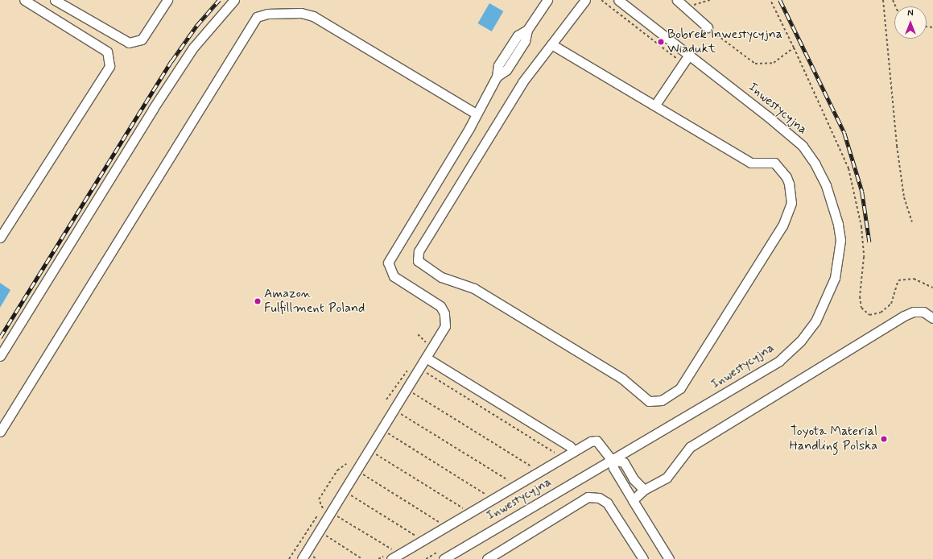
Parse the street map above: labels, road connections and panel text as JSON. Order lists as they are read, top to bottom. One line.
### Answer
{"streets":{"street":["Inwestycyjna"]},"places":["Bobrek Inwestycyjna Wiadukt","Amazon Fulfillment Poland","Toyota Material Handling Polska"],"north":"top"}
